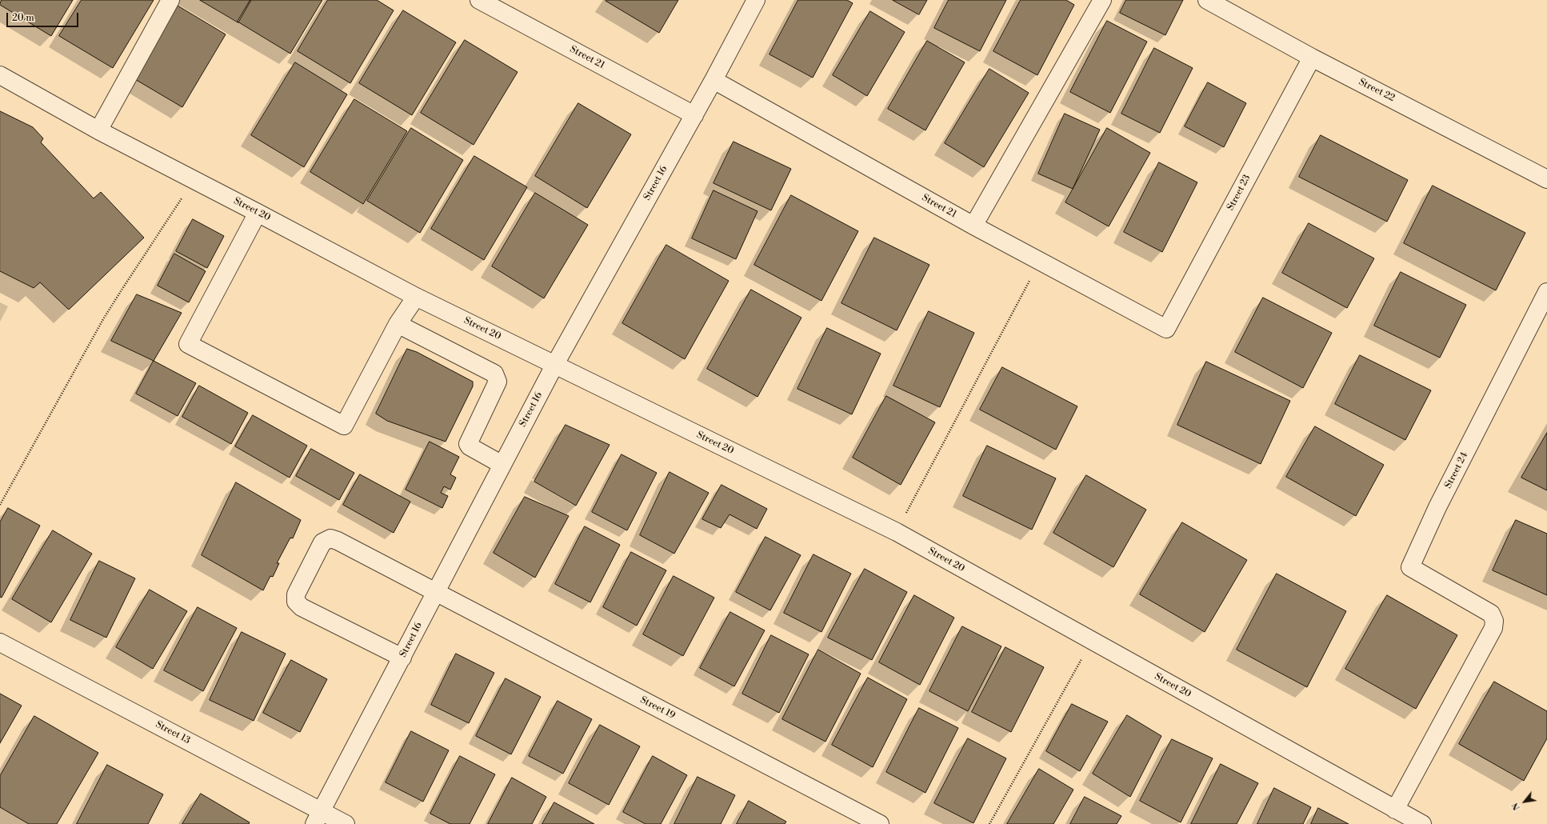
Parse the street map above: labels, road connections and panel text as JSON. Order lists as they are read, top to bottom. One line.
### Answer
{"streets":{"street":["Street 21","Street 22","Street 16","Street 23","Street 20","Street 24","Street 19","Street 13"]},"crossings":[["Street 21","Street 16"],["Street 21","Street 23"],["Street 22","Street 23"],["Street 16","Street 20"],["Street 16","Street 19"],["Street 16","Street 13"],["Street 20","Street 24"]],"scale_bar":"20 m","north":"bottom left"}
